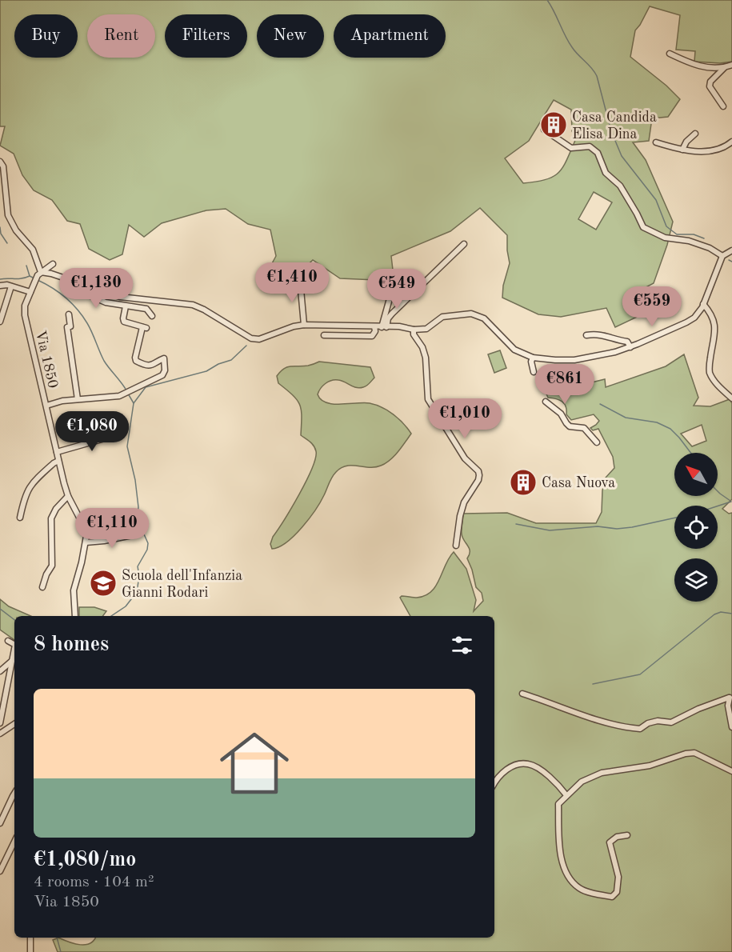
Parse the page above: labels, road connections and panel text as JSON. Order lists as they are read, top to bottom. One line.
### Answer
{"streets":{"street":["Via 1850"]},"places":{"building":["Casa Candida Elisa Dina","Casa Nuova"],"school or university":["Scuola dell'Infanzia Gianni Rodari"]},"north":"top left","page":{"chip":["Buy","Rent","Filters","New","Apartment"],"price":["€1,410","€1,130","€549","€559","€861","€1,010","€1,080","€1,110"],"heading":"8 homes","list":[{"name":"€1,080/mo","note":"4 rooms · 104 m² · Via 1850"}]}}
